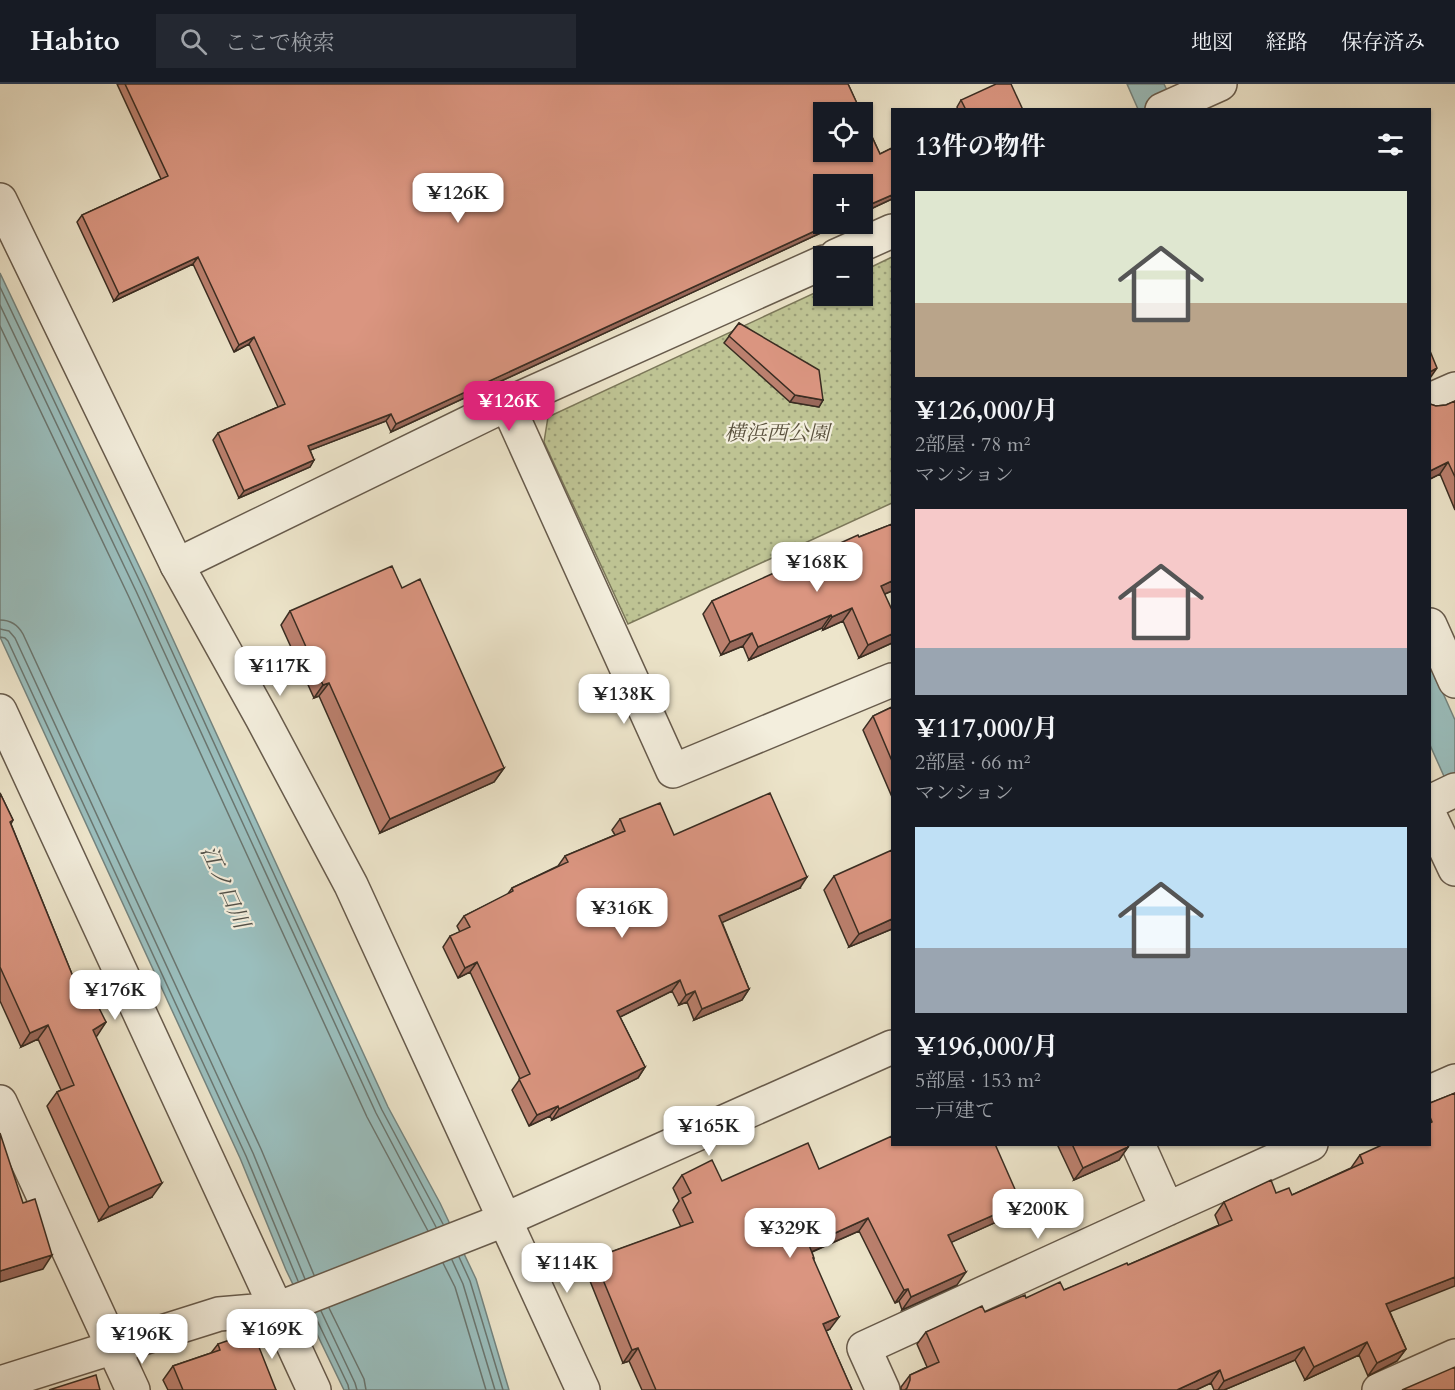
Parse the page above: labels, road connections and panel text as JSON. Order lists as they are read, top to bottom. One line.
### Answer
{"water":["江ノ口川"],"parks":["横浜西公園"],"page":{"header":"Habito","search":"ここで検索","nav":["地図","経路","保存済み"],"map_buttons":["+","−"],"heading":"13件の物件","price":["¥126K","¥126K","¥168K","¥117K","¥138K","¥316K","¥176K","¥165K","¥200K","¥329K","¥114K","¥169K","¥196K"],"list":[{"name":"¥126,000/月","note":"2部屋 · 78 m² · マンション"},{"name":"¥117,000/月","note":"2部屋 · 66 m² · マンション"},{"name":"¥196,000/月","note":"5部屋 · 153 m² · 一戸建て"}]}}
